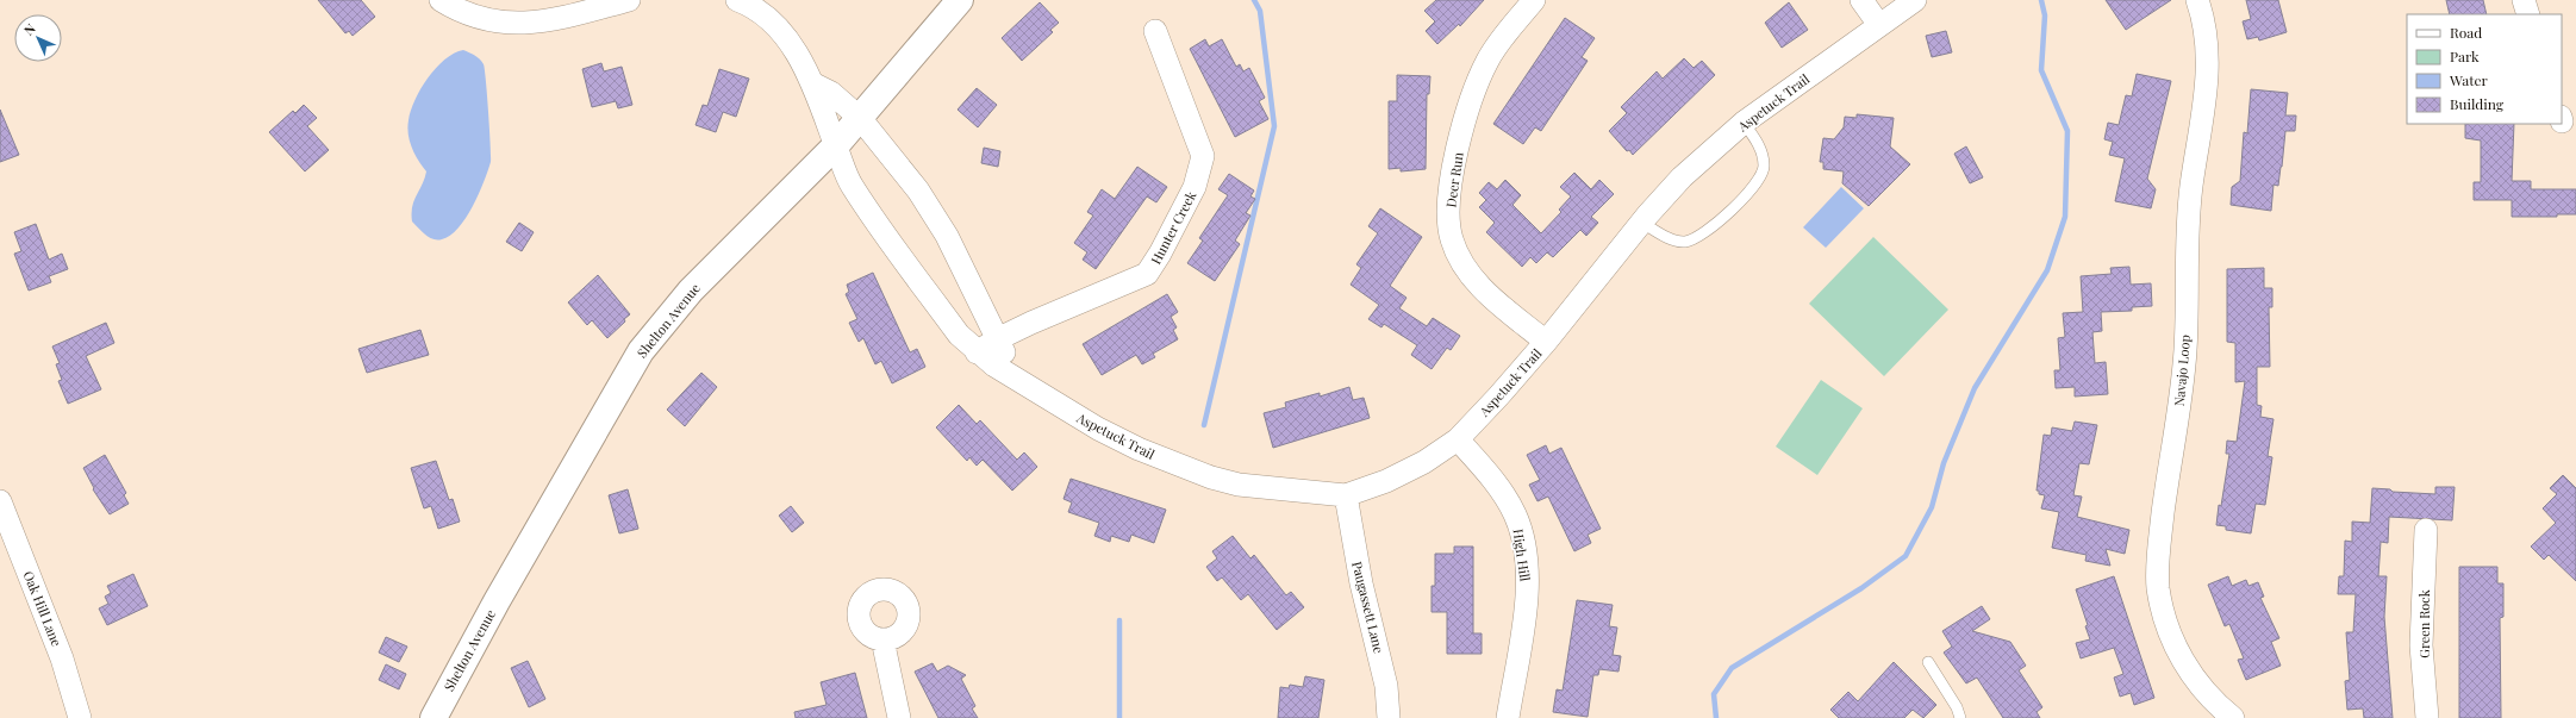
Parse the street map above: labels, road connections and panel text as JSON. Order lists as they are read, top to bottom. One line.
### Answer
{"streets":{"main road":["Shelton Avenue"],"street":["Aspetuck Trail","Deer Run","Hunter Creek","Navajo Loop","High Hill","Paugassett Lane","Oak Hill Lane","Green Rock"]},"crossings":[["Aspetuck Trail","Deer Run"],["Aspetuck Trail","Hunter Creek"],["Aspetuck Trail","Shelton Avenue"],["Aspetuck Trail","High Hill"],["Aspetuck Trail","Paugassett Lane"]],"legend":["Road","Park","Water","Building"],"north":"top left"}
